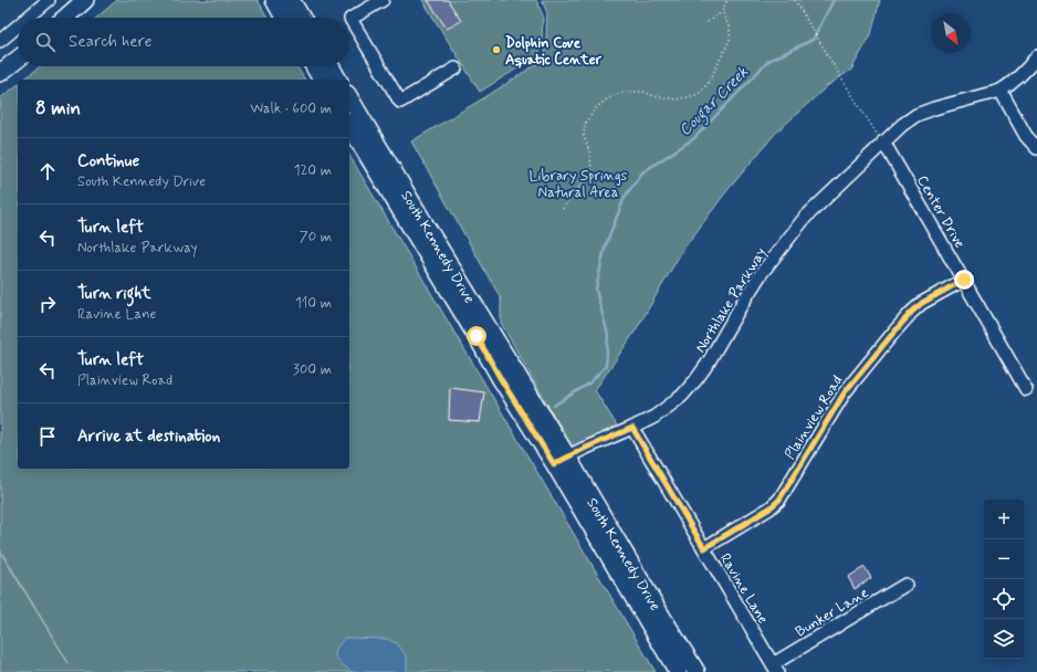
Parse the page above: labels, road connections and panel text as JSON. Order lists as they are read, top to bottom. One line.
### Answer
{"streets":{"main road":["South Kennedy Drive"],"street":["Center Drive","Northlake Parkway","Plainview Road","Ravine Lane","Bunker Lane"]},"crossings":[["Center Drive","Northlake Parkway"],["Center Drive","Plainview Road"],["South Kennedy Drive","Northlake Parkway"],["Northlake Parkway","Ravine Lane"],["Plainview Road","Ravine Lane"],["Ravine Lane","Bunker Lane"]],"water":["Cougar Creek"],"parks":["Library Springs Natural Area"],"places":["Dolphin Cove Aquatic Center"],"north":"bottom right","page":{"search":"Search here","heading":["8 min","Walk · 600 m"],"list":[["Continue","South Kennedy Drive","120 m"],["Turn left","Northlake Parkway","70 m"],["Turn right","Ravine Lane","110 m"],["Turn left","Plainview Road","300 m"],"Arrive at destination"],"map_buttons":["+","−"]}}
